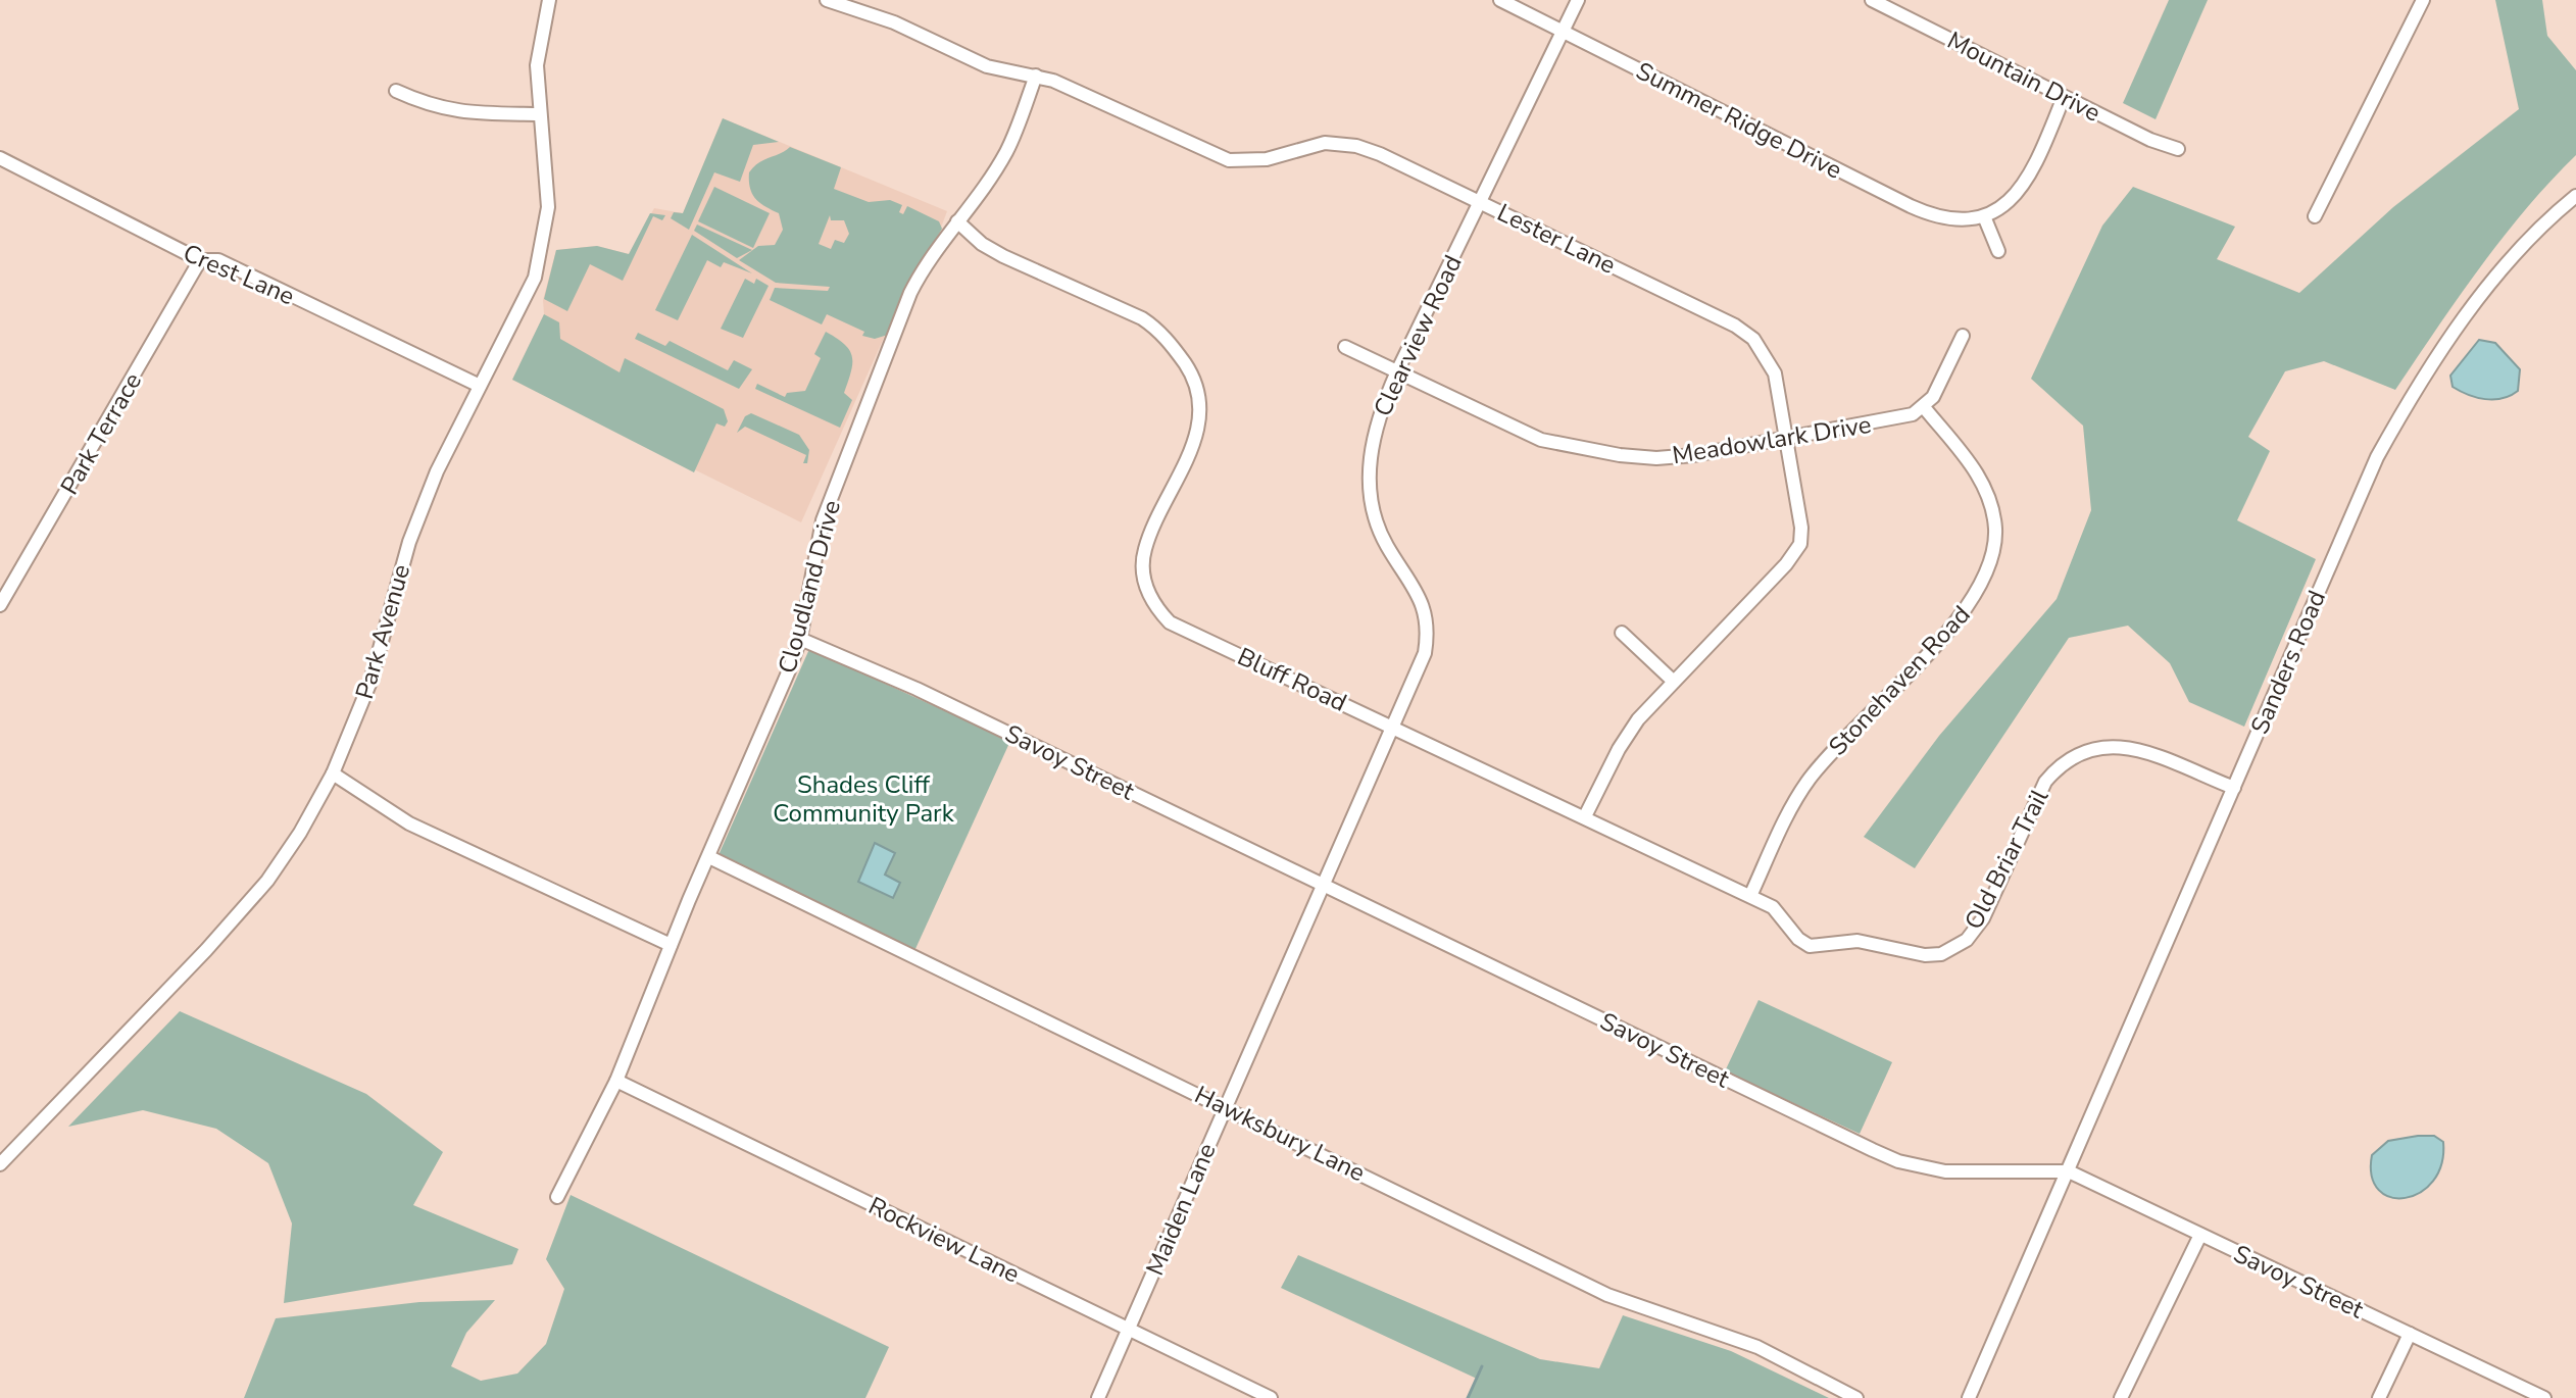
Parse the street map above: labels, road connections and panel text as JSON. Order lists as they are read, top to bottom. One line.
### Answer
{"streets":{"street":["Mountain Drive","Summer Ridge Drive","Lester Lane","Crest Lane","Clearview Road","Park Terrace","Meadowlark Drive","Cloudland Drive","Park Avenue","Sanders Road","Bluff Road","Stonehaven Road","Savoy Street","Old Briar Trail","Hawksbury Lane","Maiden Lane","Rockview Lane"]},"crossings":[["Summer Ridge Drive","Clearview Road"],["Lester Lane","Clearview Road"],["Lester Lane","Meadowlark Drive"],["Lester Lane","Cloudland Drive"],["Lester Lane","Bluff Road"],["Crest Lane","Park Terrace"],["Crest Lane","Park Avenue"],["Clearview Road","Meadowlark Drive"],["Clearview Road","Bluff Road"],["Clearview Road","Savoy Street"],["Clearview Road","Maiden Lane"],["Meadowlark Drive","Stonehaven Road"],["Cloudland Drive","Bluff Road"],["Cloudland Drive","Savoy Street"],["Cloudland Drive","Hawksbury Lane"],["Cloudland Drive","Rockview Lane"],["Sanders Road","Savoy Street"],["Sanders Road","Old Briar Trail"],["Bluff Road","Stonehaven Road"],["Bluff Road","Old Briar Trail"],["Savoy Street","Maiden Lane"],["Hawksbury Lane","Maiden Lane"],["Maiden Lane","Rockview Lane"]],"parks":["Shades Cliff Community Park"]}
